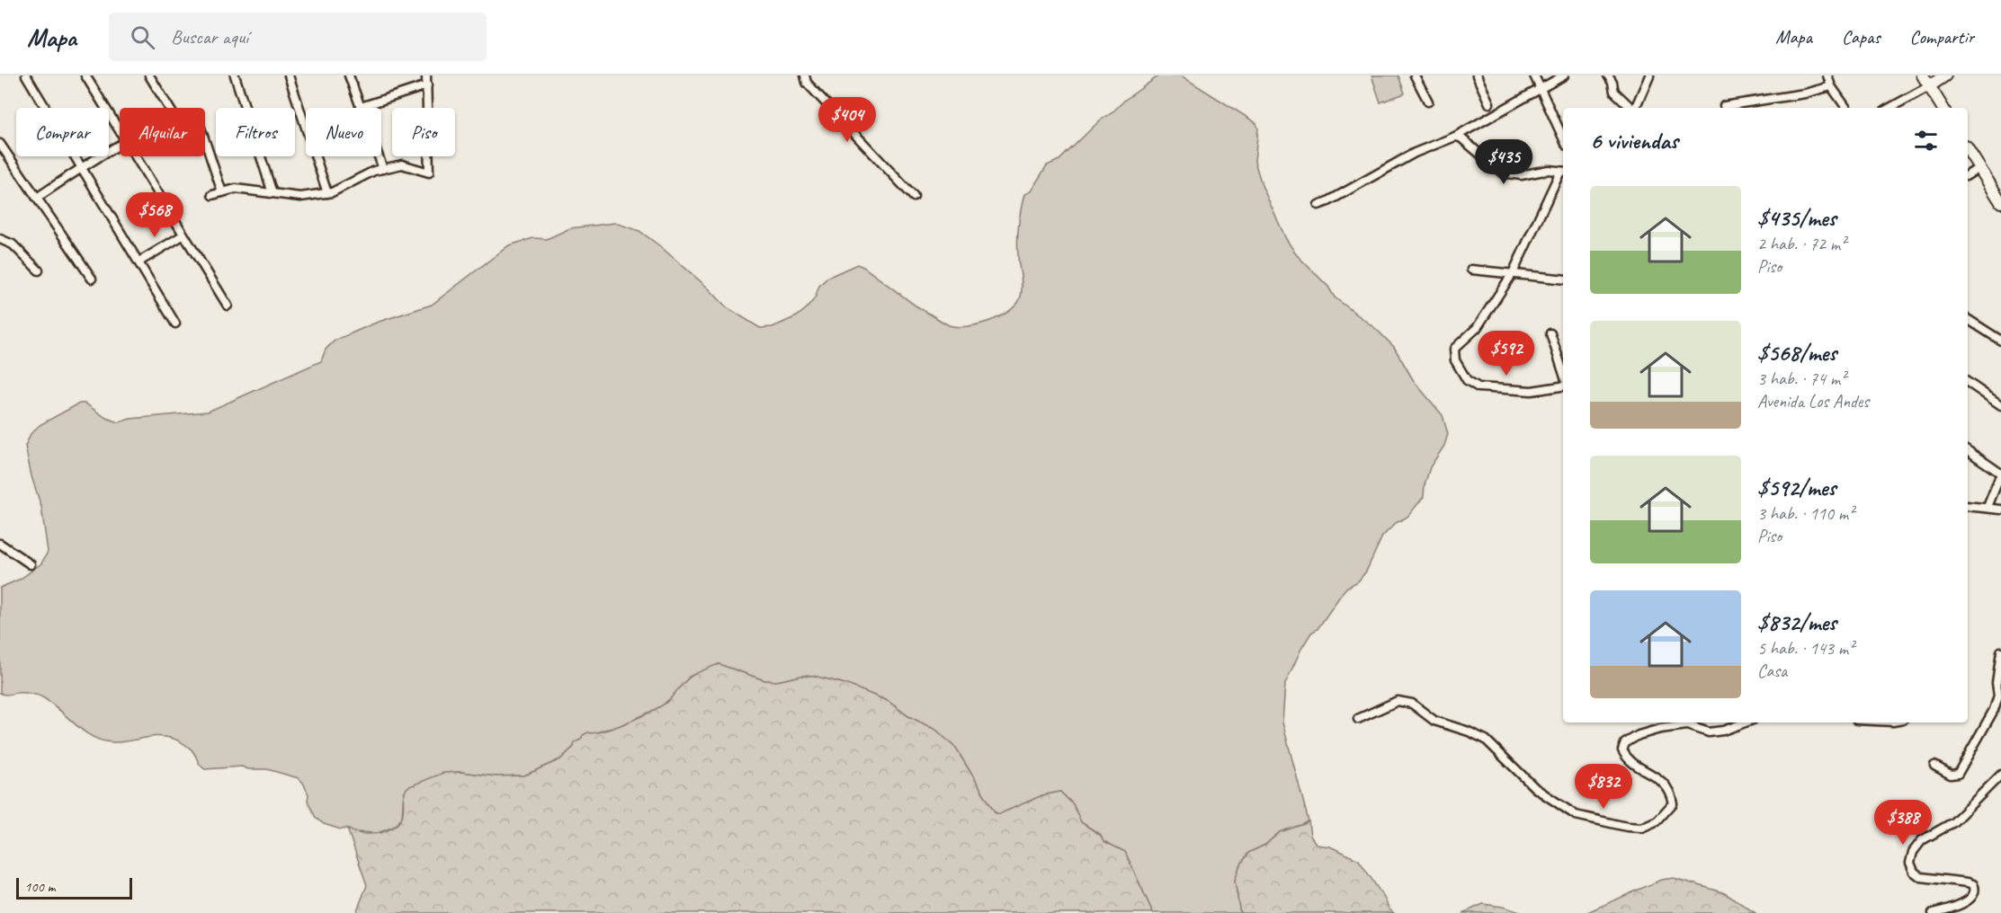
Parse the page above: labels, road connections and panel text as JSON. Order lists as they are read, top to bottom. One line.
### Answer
{"scale_bar":"100 m","page":{"header":"Mapa","search":"Buscar aquí","nav":["Mapa","Capas","Compartir"],"price":["$404","$435","$568","$592","$832","$388"],"chip":["Comprar","Alquilar","Filtros","Nuevo","Piso"],"heading":"6 viviendas","list":[{"name":"$435/mes","note":"2 hab. · 72 m² · Piso"},{"name":"$568/mes","note":"3 hab. · 74 m² · Avenida Los Andes"},{"name":"$592/mes","note":"3 hab. · 110 m² · Piso"},{"name":"$832/mes","note":"5 hab. · 143 m² · Casa"}],"scale":"100 m"}}
